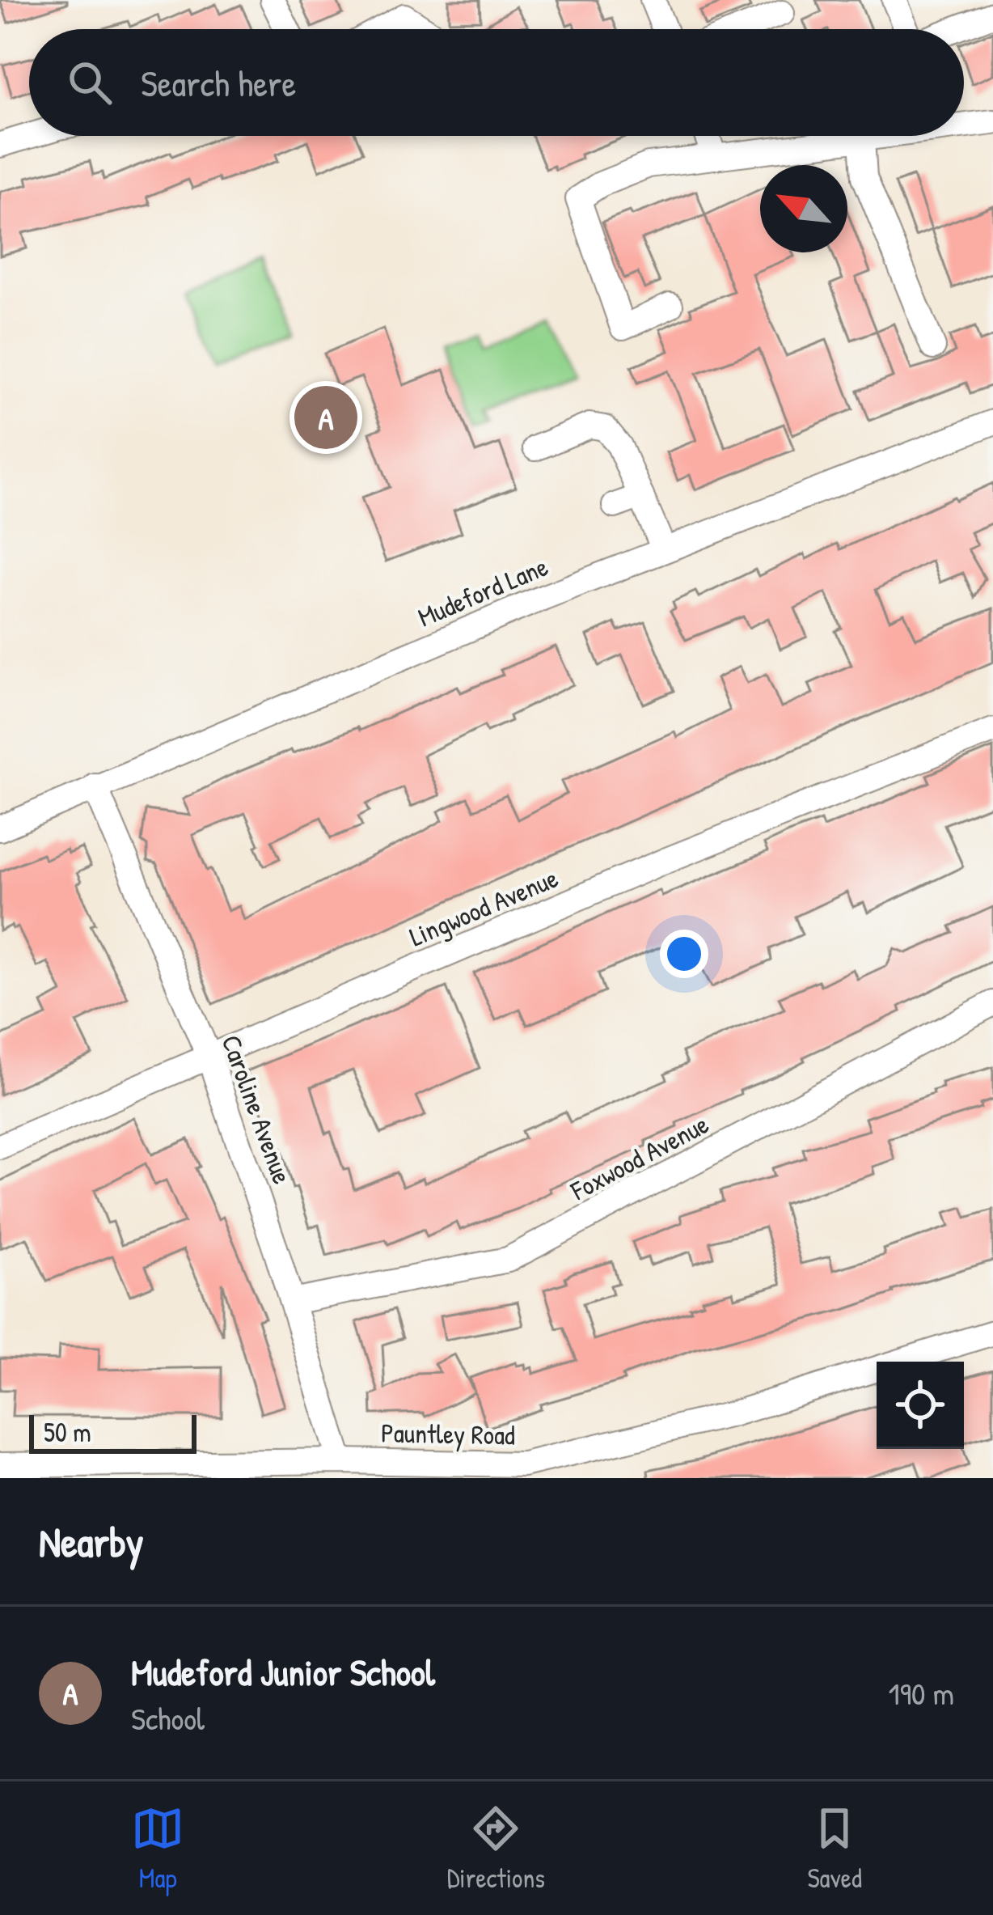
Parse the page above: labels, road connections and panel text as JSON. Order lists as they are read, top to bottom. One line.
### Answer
{"streets":{"street":["Mudeford Lane","Lingwood Avenue","Caroline Avenue","Foxwood Avenue","Pauntley Road"]},"crossings":[["Mudeford Lane","Caroline Avenue"],["Lingwood Avenue","Caroline Avenue"],["Caroline Avenue","Foxwood Avenue"],["Caroline Avenue","Pauntley Road"]],"scale_bar":"50 m","north":"top left","page":{"search":"Search here","pins":"A","scale":"50 m","heading":"Nearby","list":[{"mark":"A","name":"Mudeford Junior School","note":"School","value":"190 m"}],"nav":["Map","Directions","Saved"]}}
